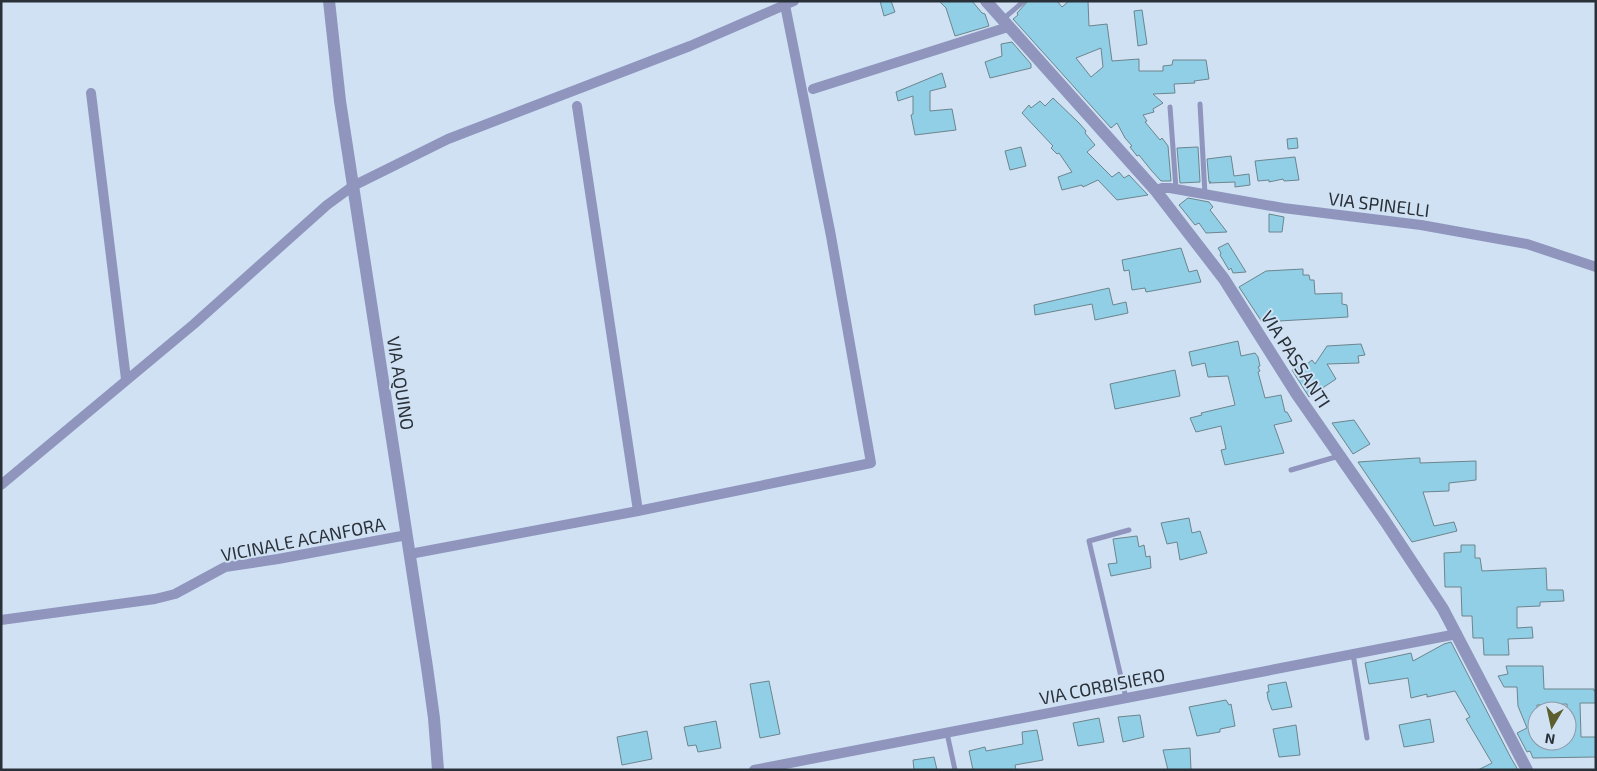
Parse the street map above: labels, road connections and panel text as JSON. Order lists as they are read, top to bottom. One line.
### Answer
{"streets":{"street":["VIA SPINELLI","VIA PASSANTI","VIA AQUINO","VICINALE ACANFORA","VIA CORBISIERO"]},"crossings":[["VIA SPINELLI","VIA PASSANTI"],["VIA PASSANTI","VIA CORBISIERO"],["VIA AQUINO","VICINALE ACANFORA"]],"north":"bottom"}
